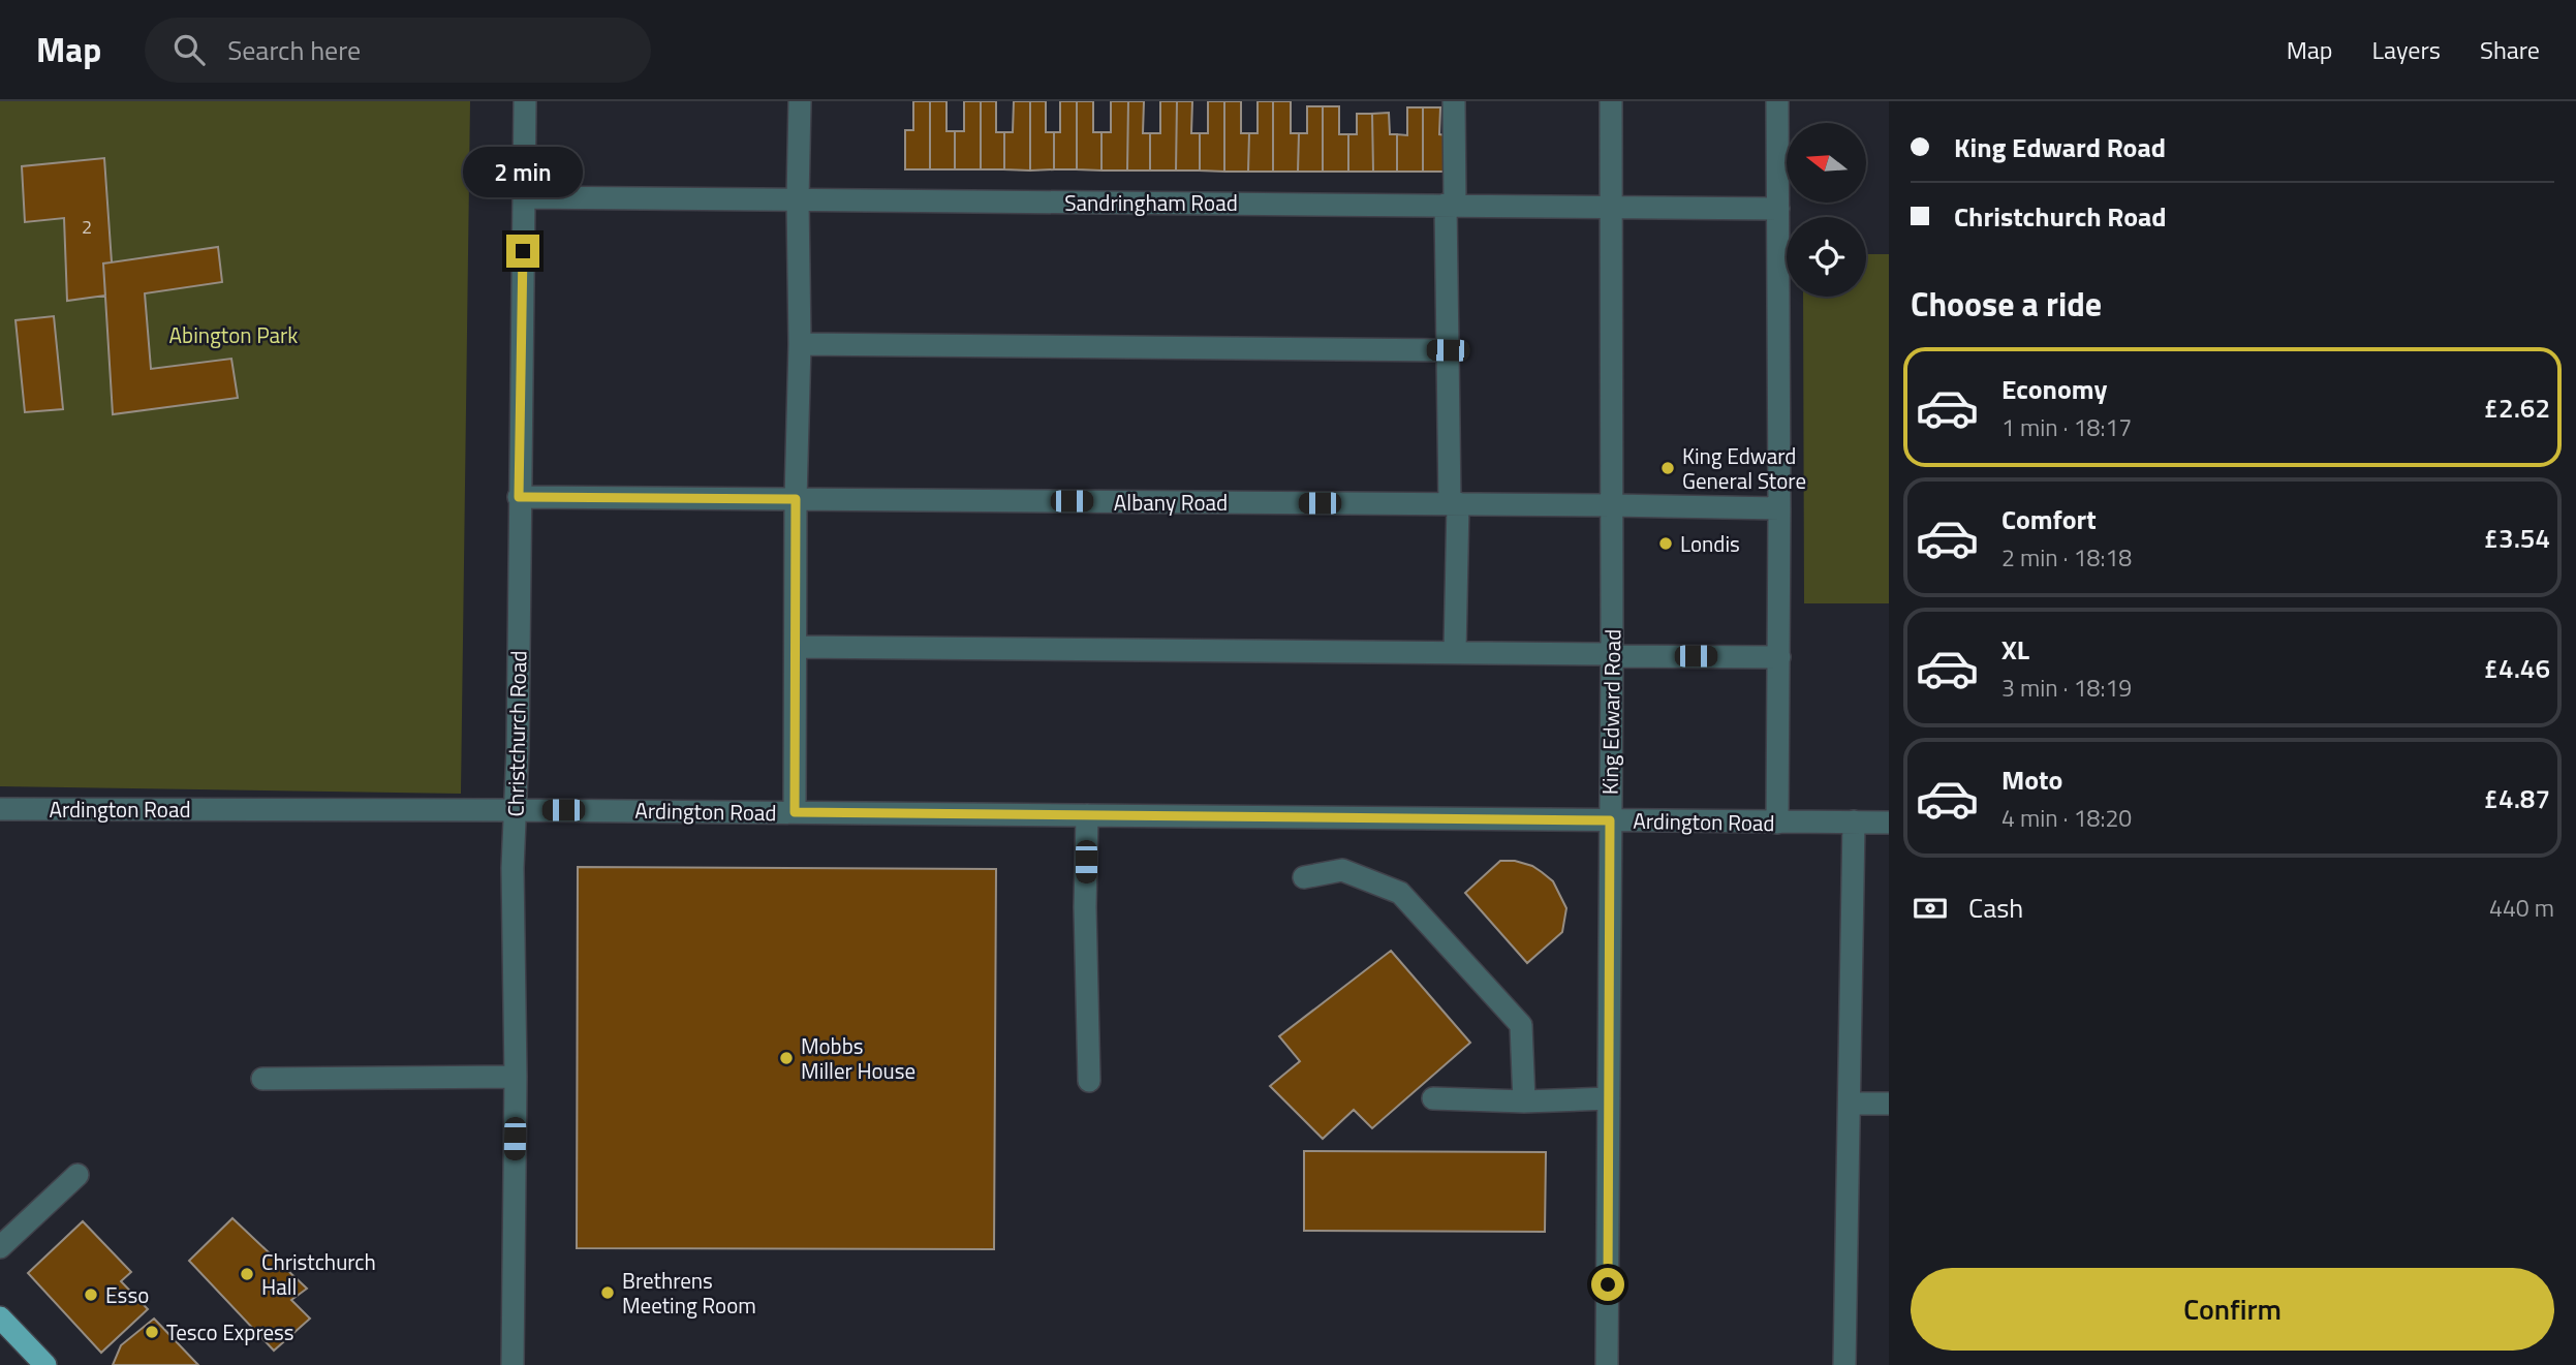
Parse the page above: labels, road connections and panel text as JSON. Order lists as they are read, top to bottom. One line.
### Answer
{"streets":{"street":["Sandringham Road","Albany Road","King Edward Road","Christchurch Road","Ardington Road"]},"crossings":[["Sandringham Road","King Edward Road"],["Sandringham Road","Christchurch Road"],["Albany Road","King Edward Road"],["Albany Road","Christchurch Road"],["King Edward Road","Ardington Road"],["Christchurch Road","Ardington Road"]],"parks":["Abington Park"],"places":["King Edward General Store","Londis","Mobbs Miller House","Christchurch Hall","Brethrens Meeting Room","Esso","Tesco Express"],"house_numbers":["2"],"north":"left","page":{"header":"Map","search":"Search here","nav":["Map","Layers","Share"],"banner":["King Edward Road","Christchurch Road"],"bubble":"2 min","heading":"Choose a ride","list":[{"name":"Economy","note":"1 min · 18:17","value":"£2.62"},{"name":"Comfort","note":"2 min · 18:18","value":"£3.54"},{"name":"XL","note":"3 min · 18:19","value":"£4.46"},{"name":"Moto","note":"4 min · 18:20","value":"£4.87"}],"pay":["Cash","440 m"],"buttons":"Confirm"}}
